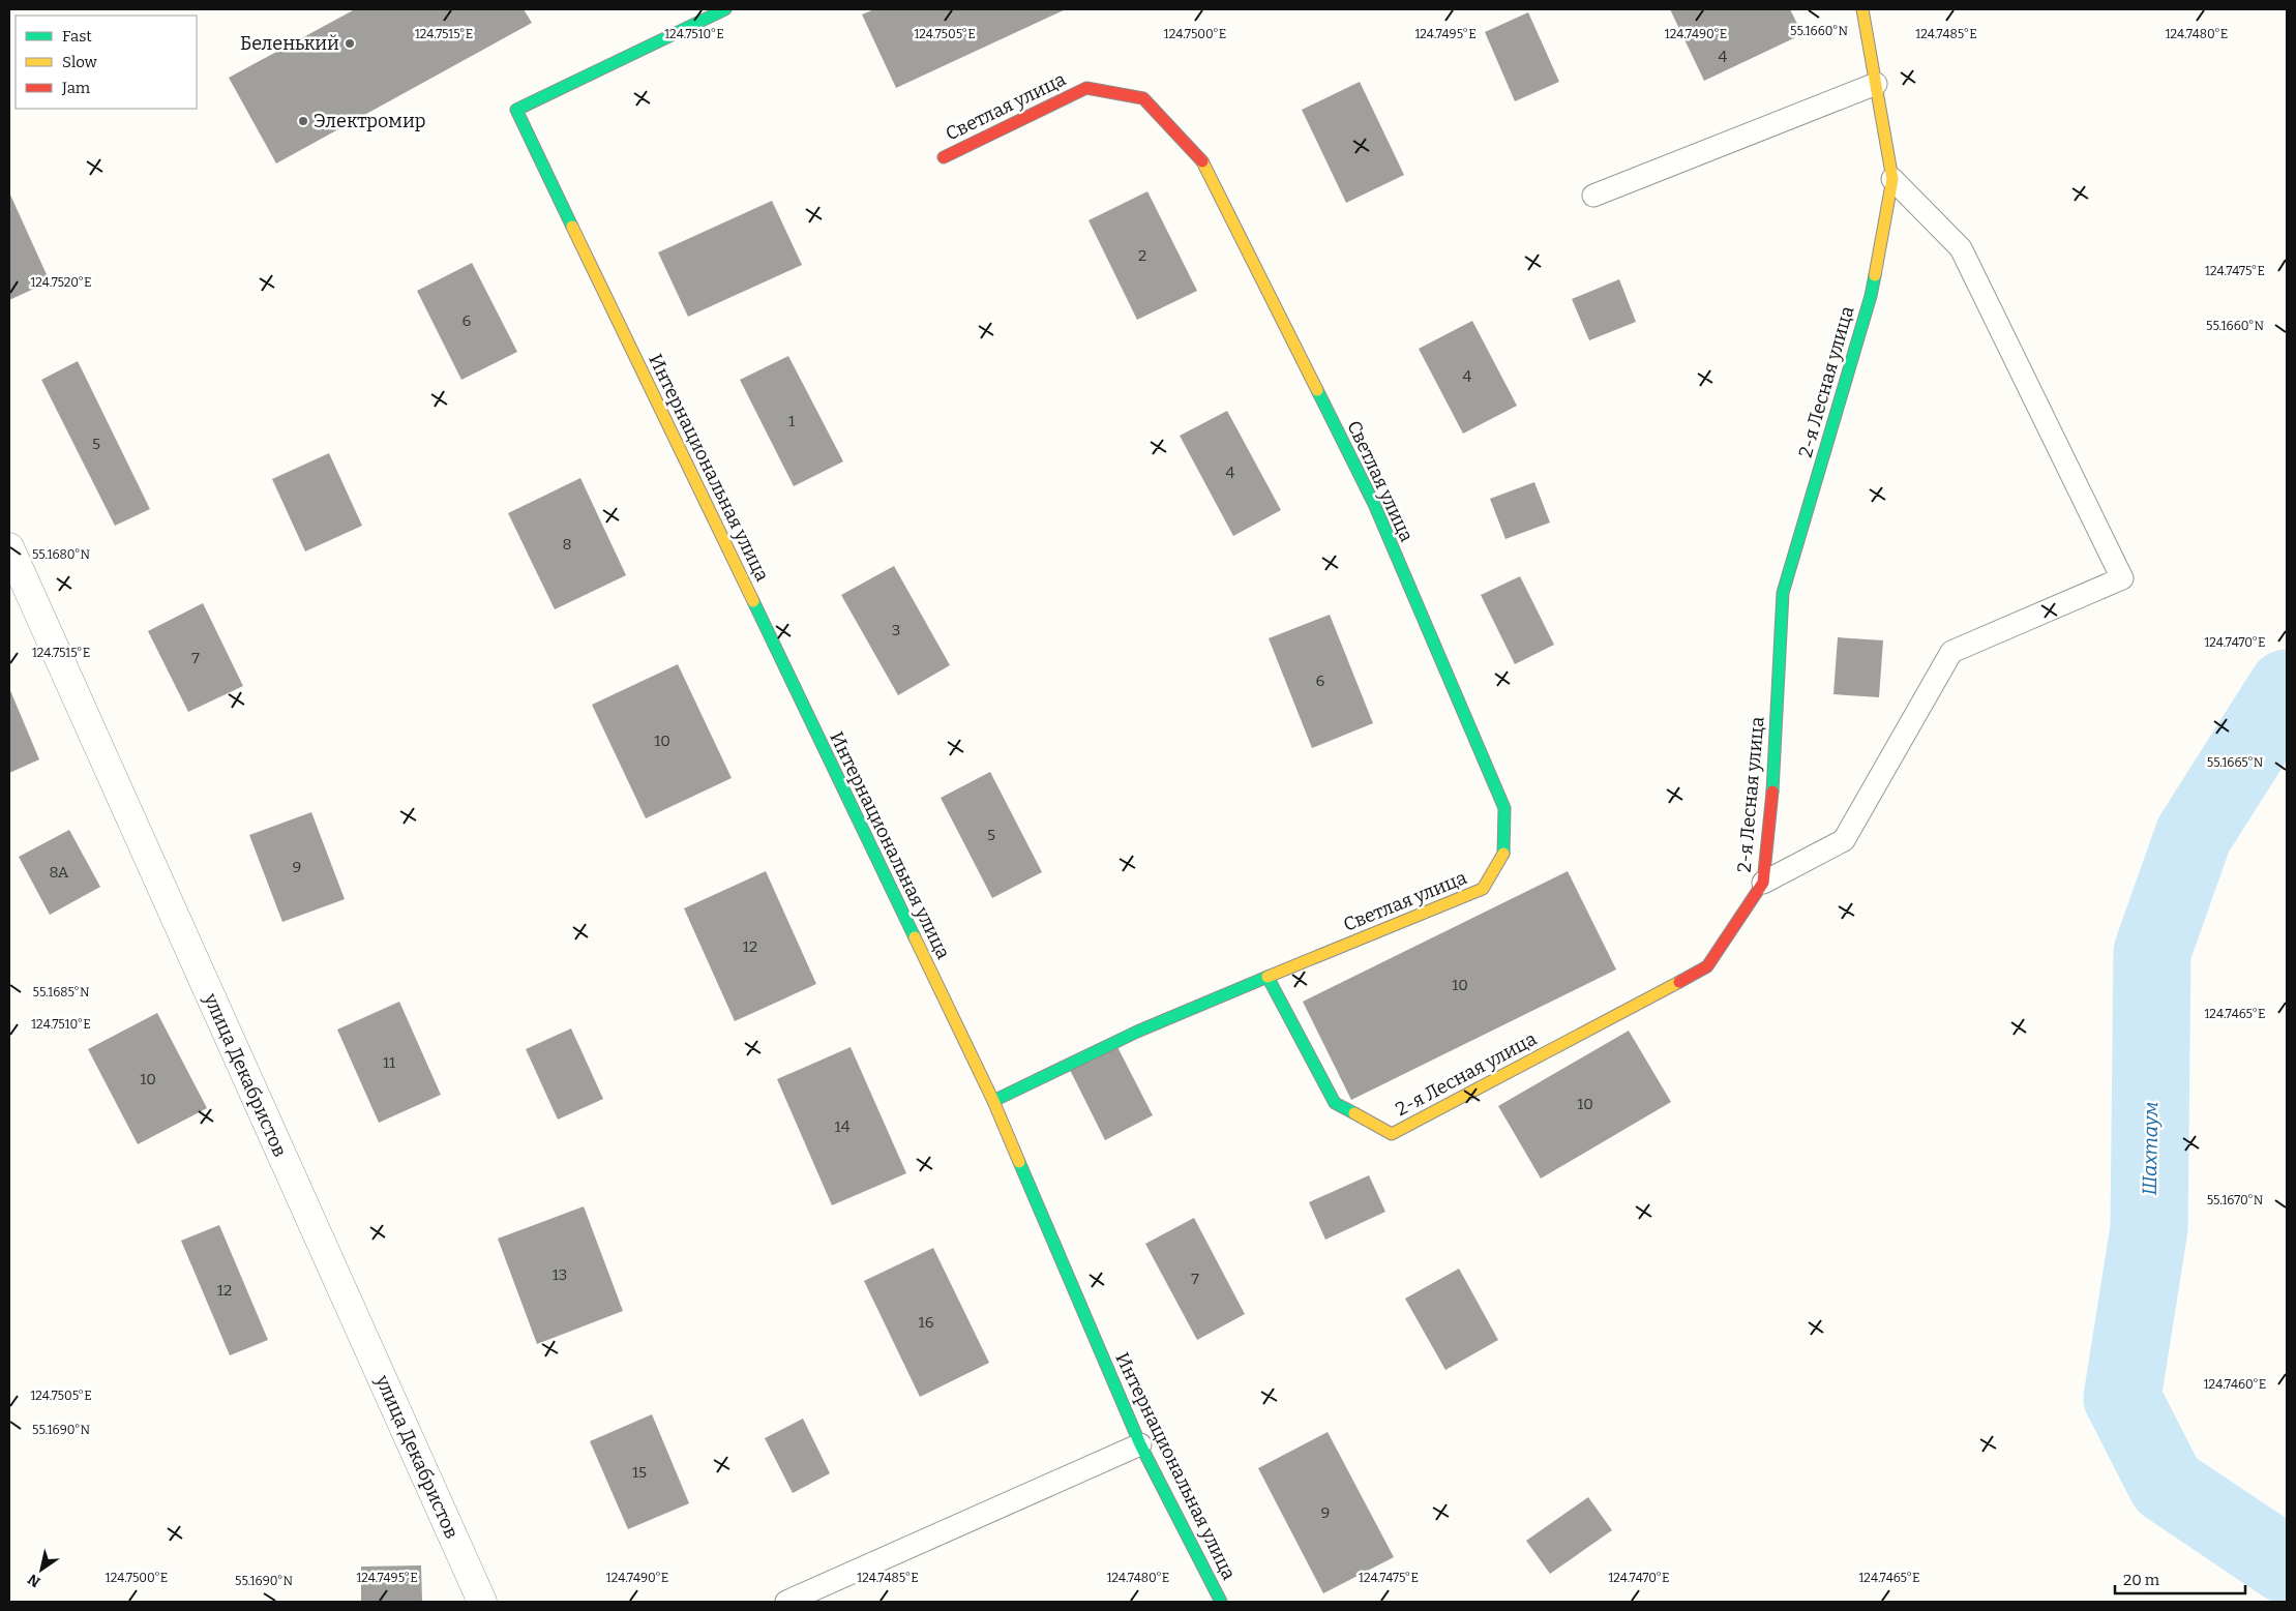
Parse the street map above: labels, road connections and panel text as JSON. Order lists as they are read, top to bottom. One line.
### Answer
{"streets":{"street":["Светлая улица","2-я Лесная улица","Интернациональная улица","улица Декабристов"]},"crossings":[["Светлая улица","2-я Лесная улица"]],"water":["Шахтаум"],"places":["Беленький","Электромир"],"house_numbers":["4","2","6","4","1","5","4","8","3","7","6","10","5","9","8А","12","10","11","10","10","14","13","7","12","16","15","9"],"legend":["Fast","Slow","Jam"],"scale_bar":"20 m","north":"bottom left","coordinates":["55.1660°N","124.7515°E","124.7510°E","124.7505°E","124.7500°E","124.7495°E","124.7490°E","124.7485°E","124.7480°E","124.7475°E","124.7520°E","55.1680°N","124.7470°E","55.1665°N","55.1685°N","124.7465°E","55.1670°N","124.7460°E","55.1690°N"]}
